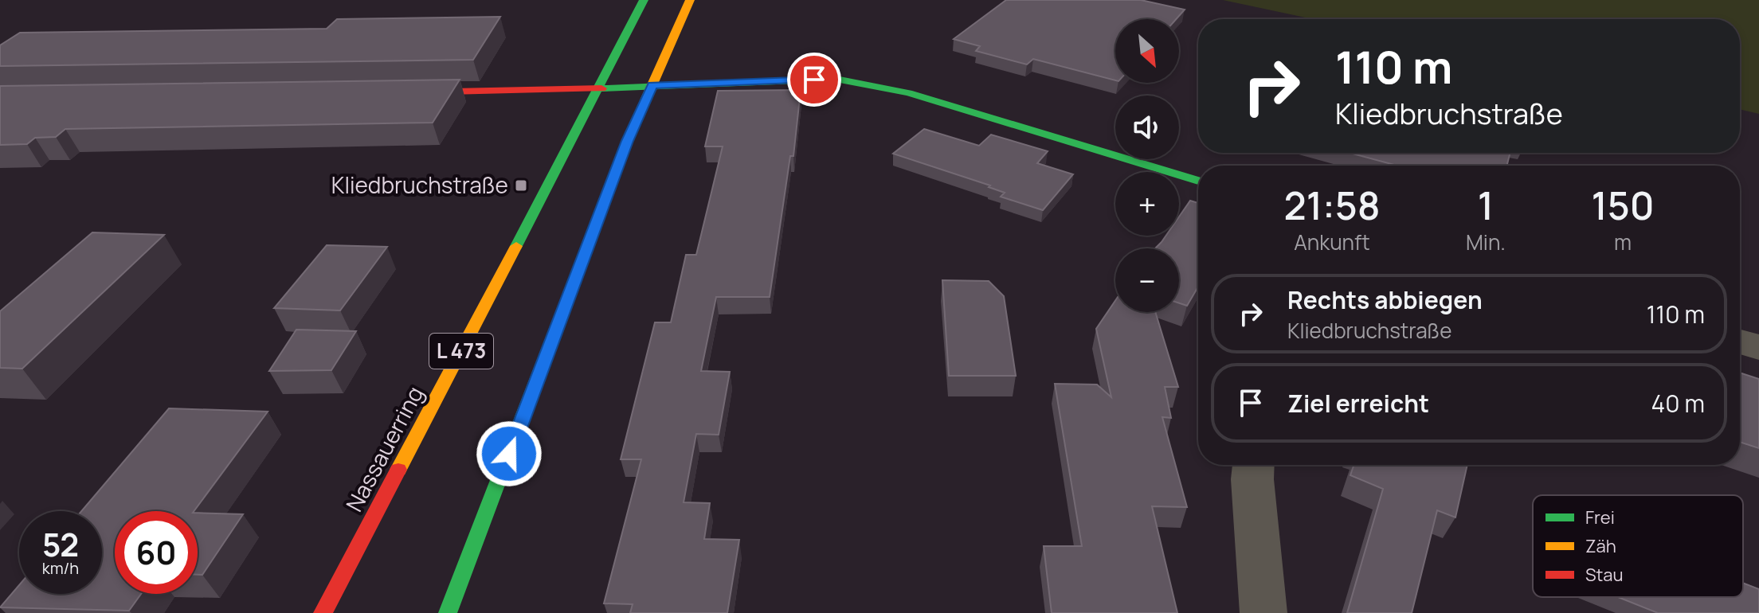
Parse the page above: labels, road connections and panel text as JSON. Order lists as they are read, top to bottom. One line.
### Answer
{"streets":{"main road":["L 473","Nassauerring"]},"places":{"transit":["Kliedbruchstraße"]},"legend":["Frei","Zäh","Stau"],"north":"bottom right","page":{"map_buttons":["+","−"],"turn":["110 m","Kliedbruchstraße"],"eta":["21:58","Ankunft","1","Min.","150","m"],"list":[{"name":"Rechts abbiegen","note":"Kliedbruchstraße","value":"110 m"},{"name":"Ziel erreicht","value":"40 m"}],"speed":"52 km/h","limit":"60"}}
